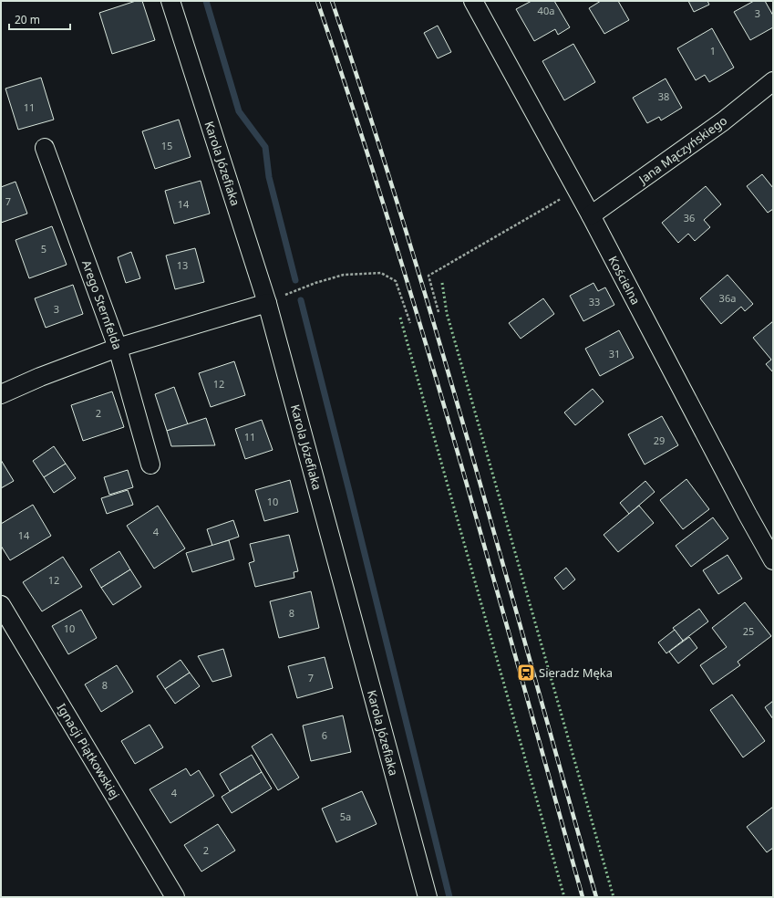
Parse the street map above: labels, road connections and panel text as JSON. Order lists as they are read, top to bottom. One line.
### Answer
{"streets":{"street":["Jana Mączyńskiego","Karola Józefiaka","Kościelna","Arego Sternfelda","Ignacji Piątkowskiej"]},"crossings":[["Jana Mączyńskiego","Kościelna"]],"places":{"station":["Sieradz Męka"]},"house_numbers":["40a","3","1","38","11","15","7","14","36","5","13","36a","33","3","31","12","2","11","29","10","4","14","12","8","10","25","7","8","6","4","5a","2"],"scale_bar":"20 m"}
